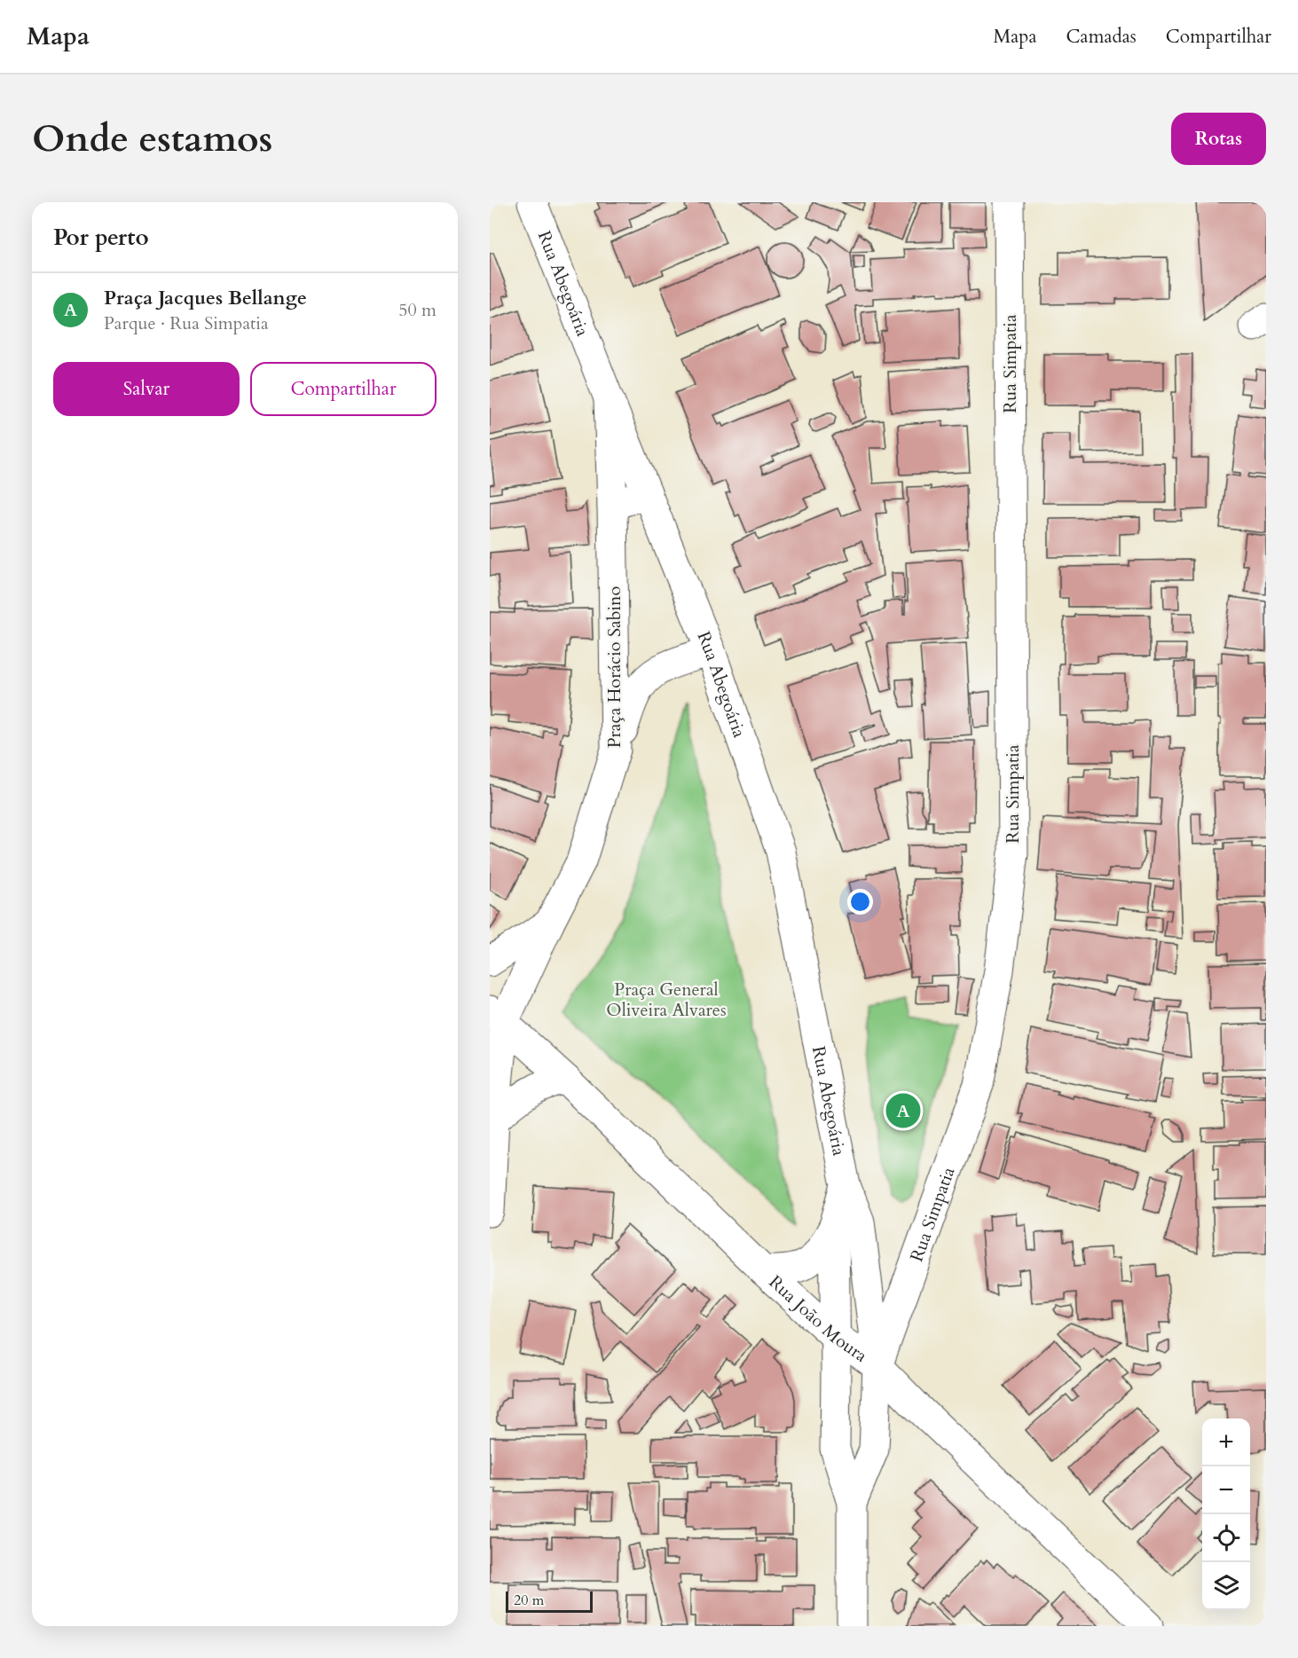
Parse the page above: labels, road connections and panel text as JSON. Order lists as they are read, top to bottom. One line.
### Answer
{"streets":{"street":["Rua Abegoária","Rua Simpatia","Praça Horácio Sabino","Rua João Moura"]},"crossings":[["Rua Abegoária","Rua Simpatia"],["Rua Abegoária","Praça Horácio Sabino"],["Rua Abegoária","Rua João Moura"],["Rua Simpatia","Rua João Moura"],["Praça Horácio Sabino","Rua João Moura"]],"parks":["Praça General Oliveira Alvares"],"scale_bar":"20 m","page":{"header":"Mapa","nav":["Mapa","Camadas","Compartilhar"],"buttons":["Rotas",["Salvar","Compartilhar"]],"title":"Onde estamos","heading":"Por perto","list":[{"mark":"A","name":"Praça Jacques Bellange","note":"Parque · Rua Simpatia","value":"50 m"}],"pins":"A","map_buttons":["+","−"],"scale":"20 m"}}
